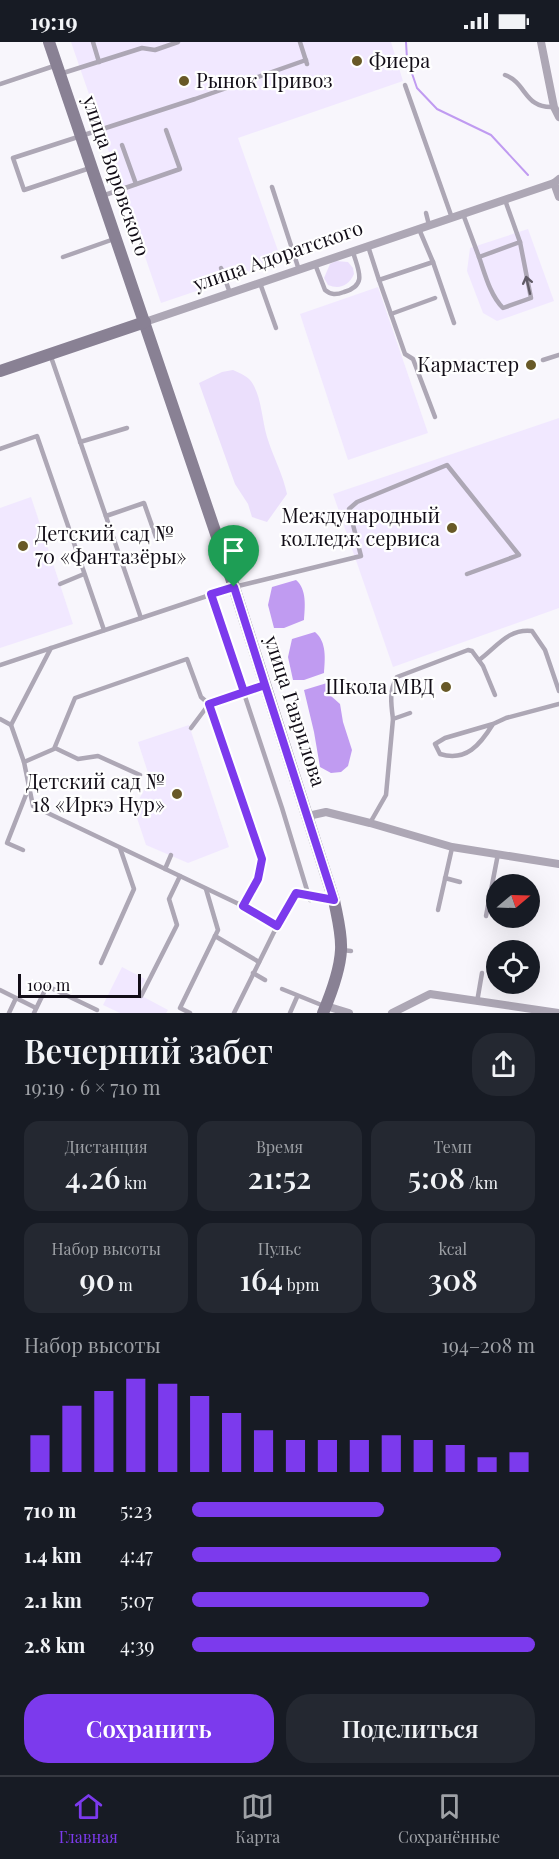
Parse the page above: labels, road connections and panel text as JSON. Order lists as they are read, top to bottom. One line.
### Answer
{"streets":{"street":["улица Воровского","улица Адоратского","улица Гаврилова"]},"crossings":[["улица Воровского","улица Адоратского"],["улица Воровского","улица Гаврилова"],["улица Адоратского","улица Гаврилова"]],"places":["Фиера","Рынок Привоз","Кармастер","Международный колледж сервиса","Детский сад № 70 «Фантазёры»","Школа МВД","Детский сад № 18 «Иркэ Нур»"],"scale_bar":"100 m","north":"right","page":{"status":"19:19","scale":"100 m","heading":["Вечерний забег","19:19 · 6 × 710 m"],"stats":[["Дистанция","4.26 km"],["Время","21:52"],["Темп","5:08 /km"],["Набор высоты","90 m"],["Пульс","164 bpm"],["kcal","308"]],"chart":["Набор высоты","194–208 m"],"list":[{"name":"710 m","note":"5:23"},{"name":"1.4 km","note":"4:47"},{"name":"2.1 km","note":"5:07"},{"name":"2.8 km","note":"4:39"}],"buttons":["Сохранить","Поделиться"],"tabs":["Главная","Карта","Сохранённые"]}}
